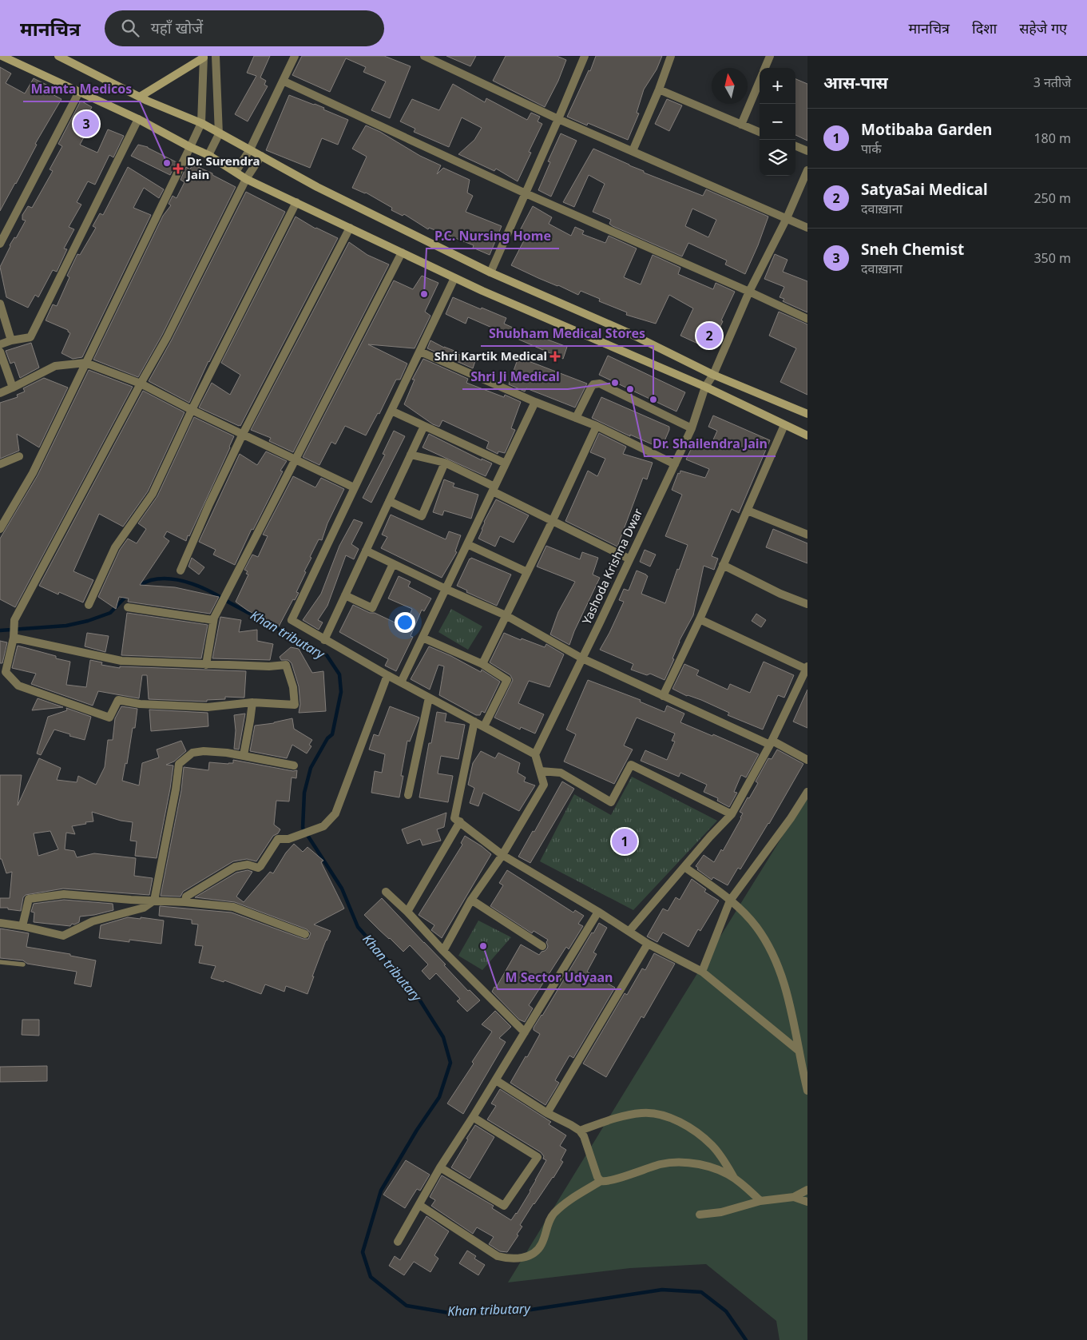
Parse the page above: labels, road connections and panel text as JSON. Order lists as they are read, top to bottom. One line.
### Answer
{"streets":{"street":["Yashoda Krishna Dwar"]},"water":["Khan tributary"],"places":{"other":["Mamta Medicos","P.C. Nursing Home","Shri Ji Medical","Dr. Shailendra Jain","Shubham Medical Stores","M Sector Udyaan"],"health":["Dr. Surendra Jain","Shri Kartik Medical"]},"north":"top","page":{"header":"मानचित्र","search":"यहाँ खोजें","nav":["मानचित्र","दिशा","सहेजे गए"],"heading":["आस-पास","3 नतीजे"],"map_buttons":["+","−"],"list":[{"mark":"1","name":"Motibaba Garden","note":"पार्क","value":"180 m"},{"mark":"2","name":"SatyaSai Medical","note":"दवाख़ाना","value":"250 m"},{"mark":"3","name":"Sneh Chemist","note":"दवाख़ाना","value":"350 m"}],"pins":["3","2","1"]}}
